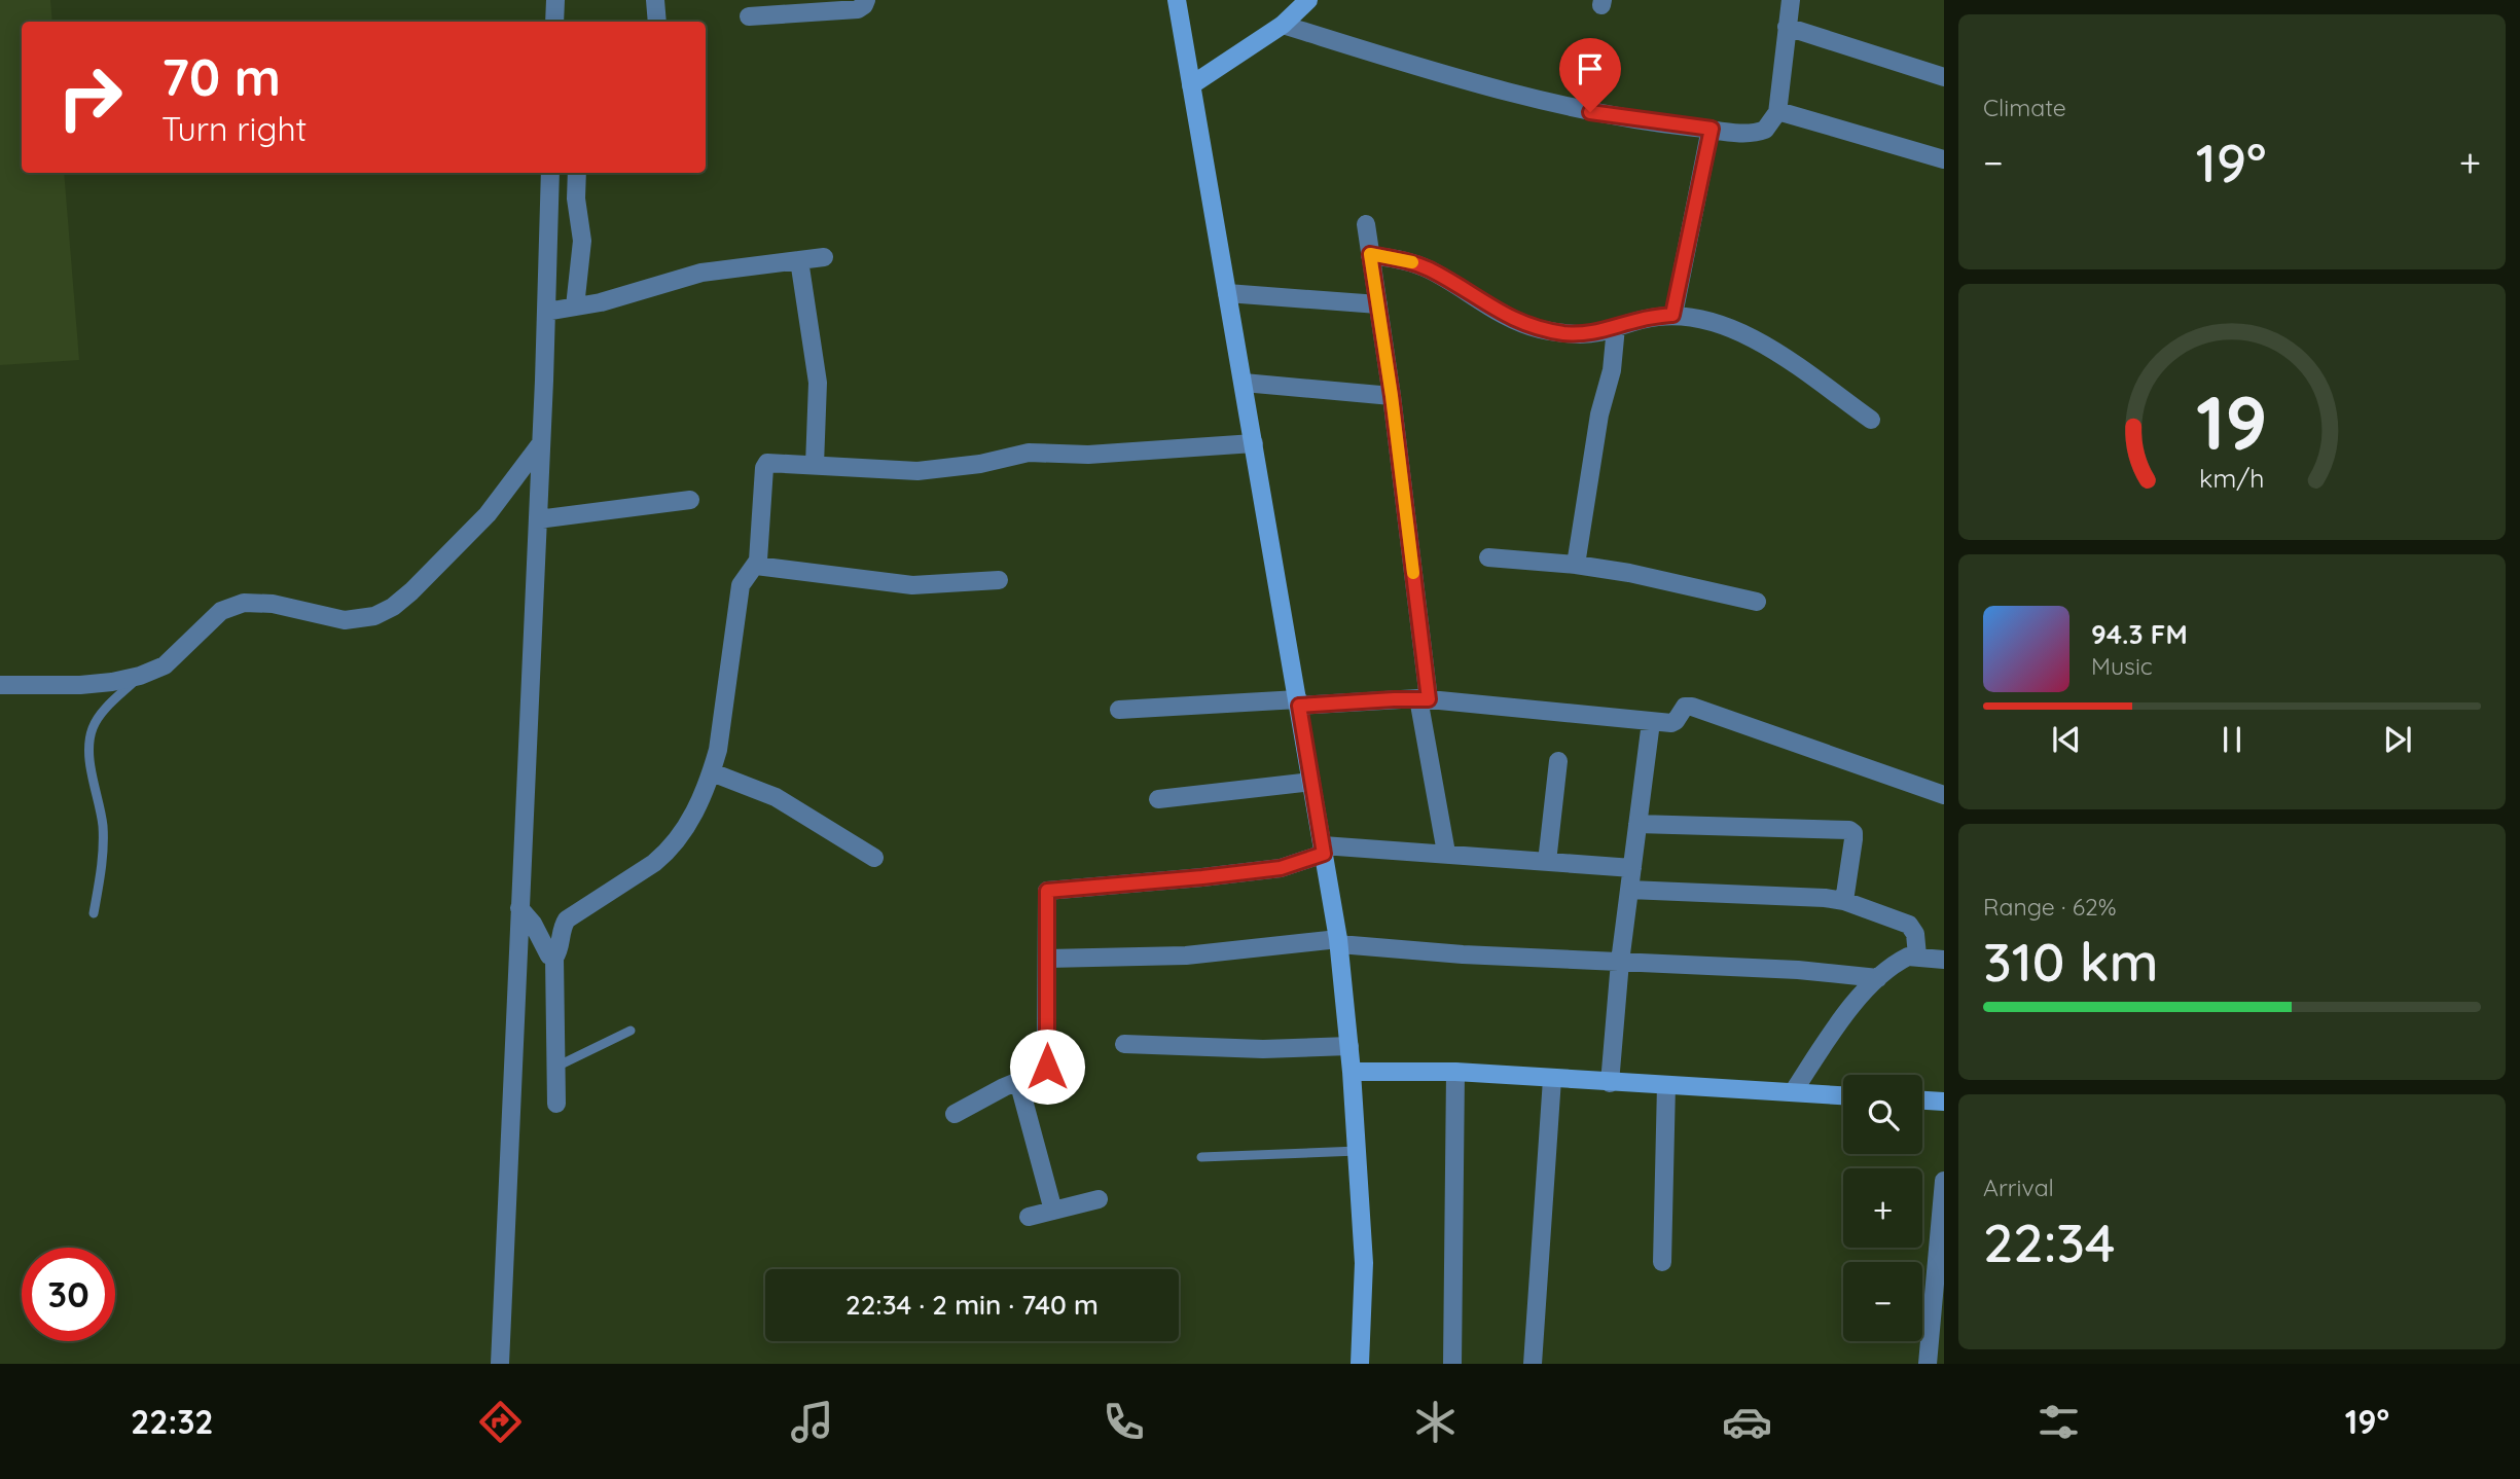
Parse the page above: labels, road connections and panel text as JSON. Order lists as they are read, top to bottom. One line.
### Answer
{"page":{"tile":["Climate",["Range · 62%","310 km"],["Arrival","22:34"]],"turn":["70 m","Turn right"],"heat":["−","19°","+"],"song":["94.3 FM","Music"],"map_buttons":["+","−"],"limit":"30","trip":"22:34 · 2 min · 740 m","tabs":["22:32","19°"],"gauge":["19","km/h"]}}
